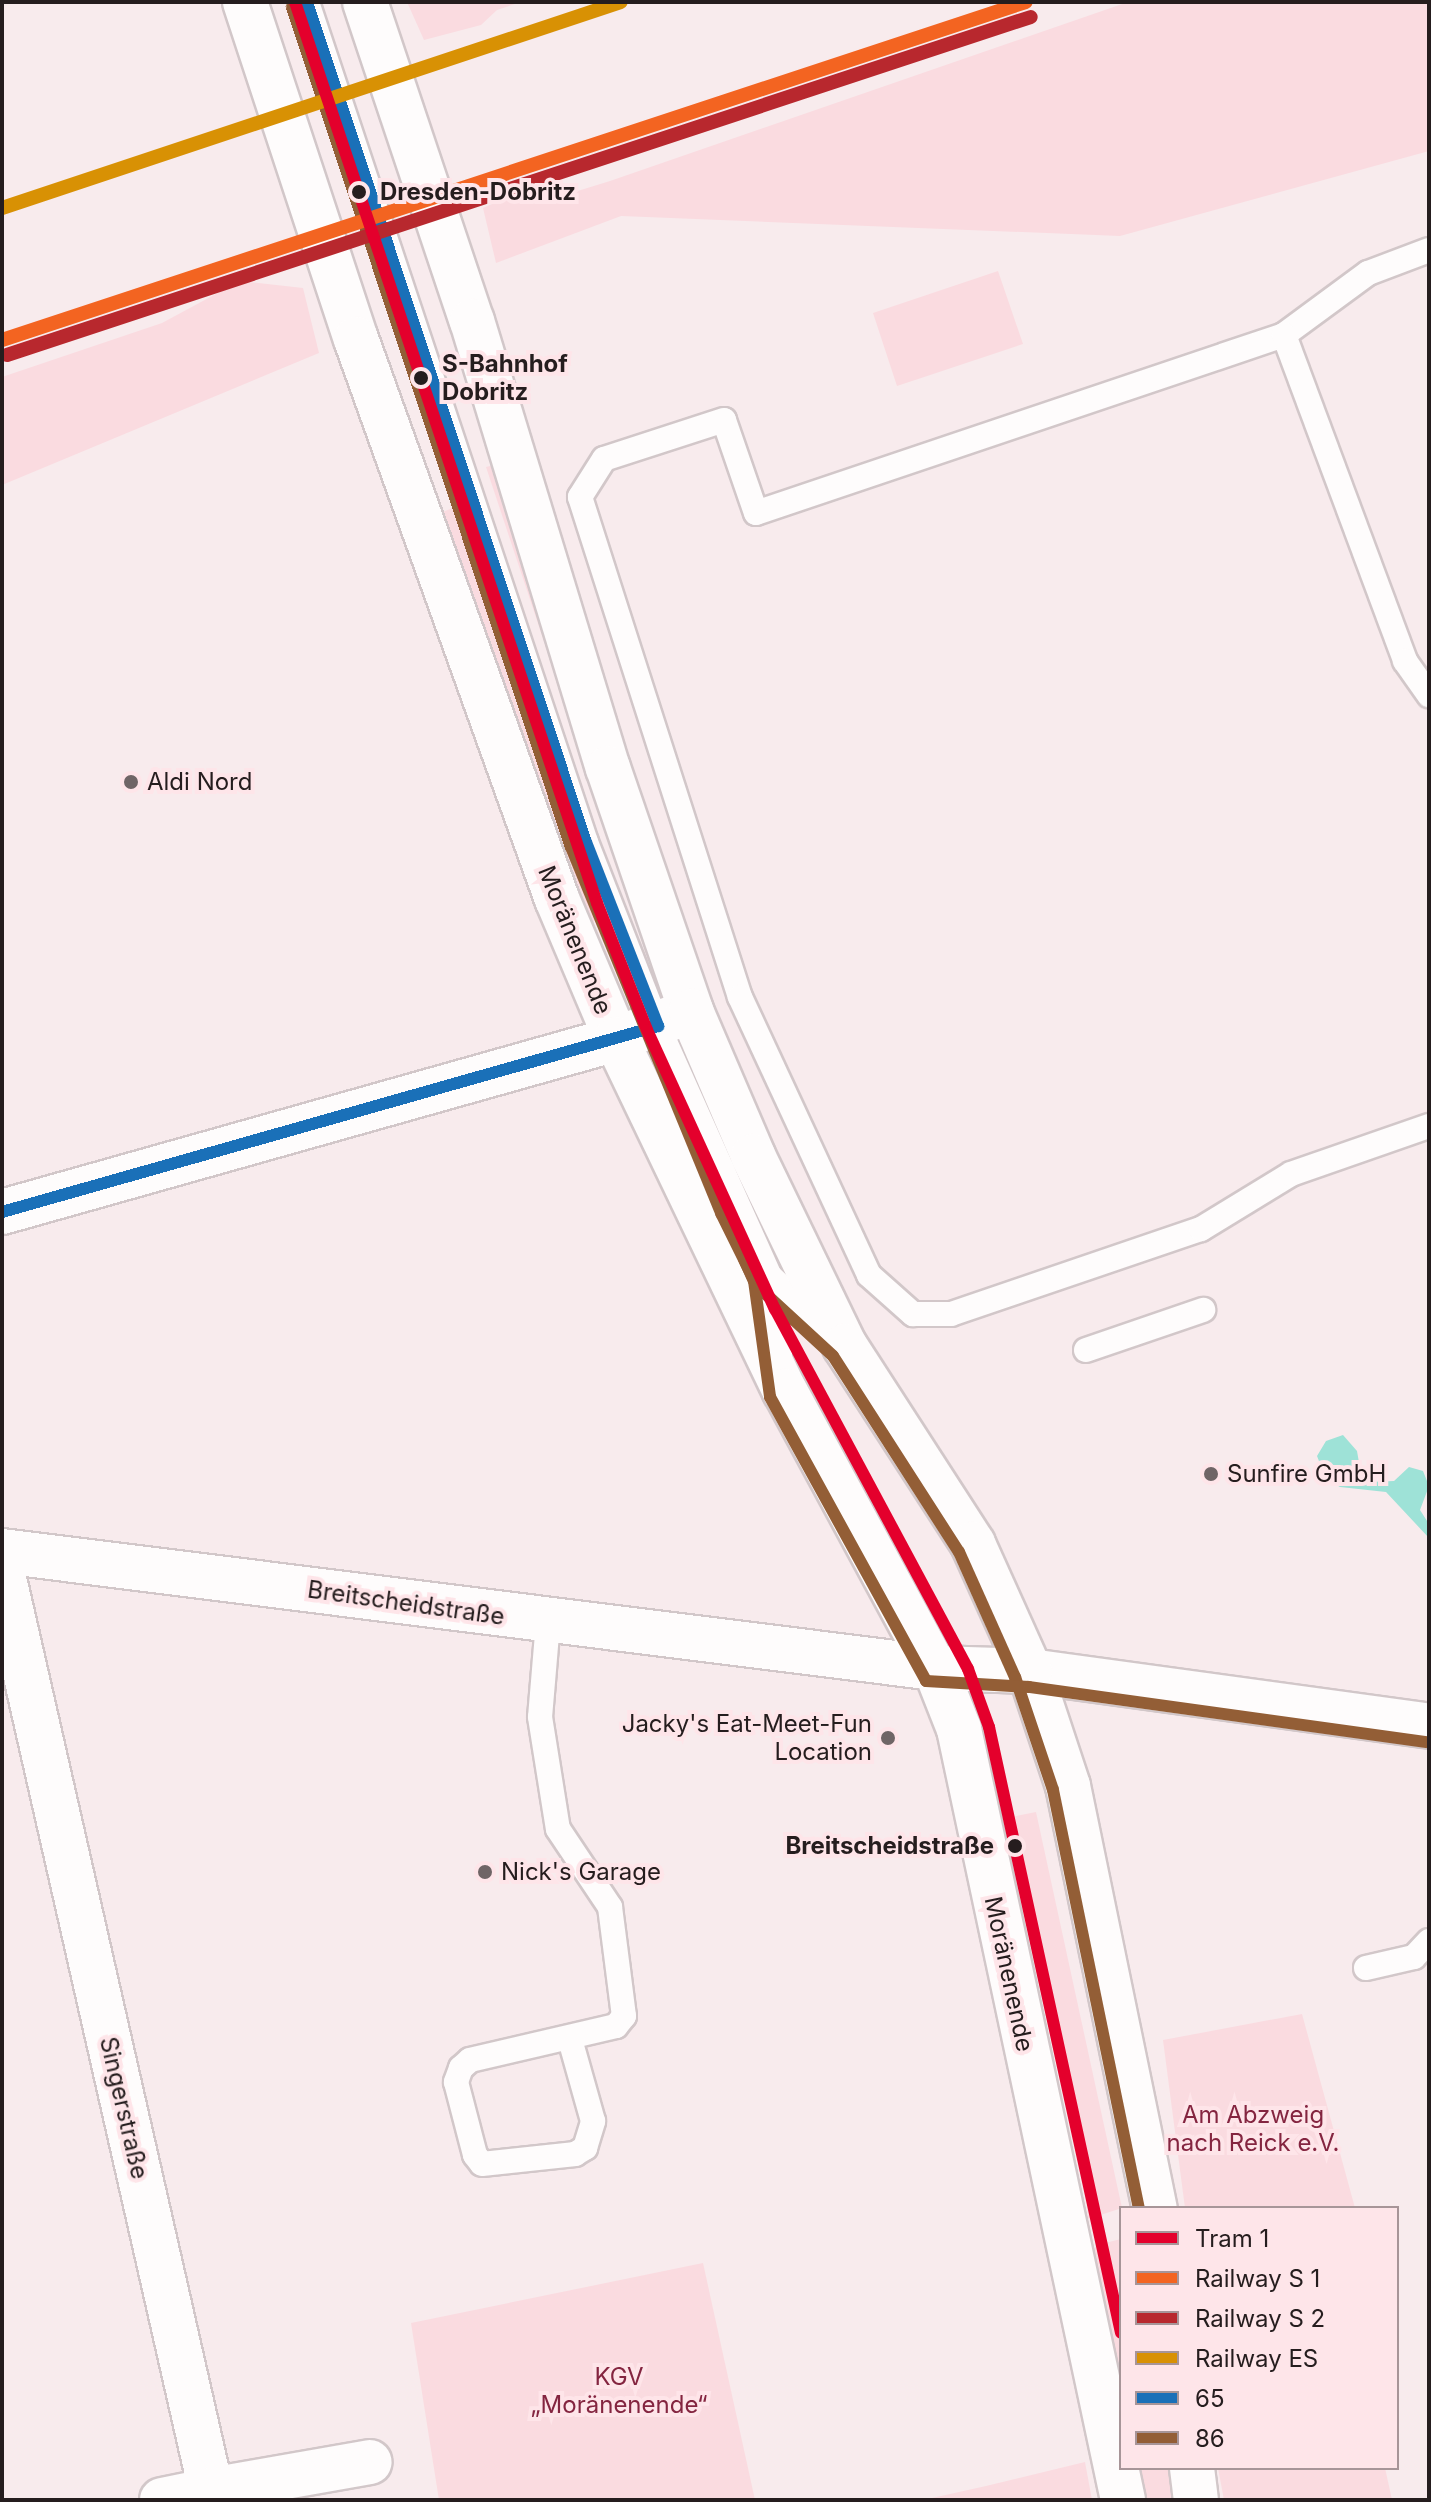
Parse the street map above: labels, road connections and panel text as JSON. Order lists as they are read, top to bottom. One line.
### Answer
{"streets":{"street":["Moränenende","Breitscheidstraße","Singerstraße"]},"crossings":[["Moränenende","Breitscheidstraße"]],"parks":["Am Abzweig nach Reick e.V.","KGV „Moränenende“"],"places":["Dresden-Dobritz","S-Bahnhof Dobritz","Aldi Nord","Sunfire GmbH","Jacky's Eat-Meet-Fun Location","Breitscheidstraße","Nick's Garage"],"lines":["tram line 1","rail line ES","transit line 65","transit line 86"],"legend":["Tram 1","Railway S 1","Railway S 2","Railway ES","65","86"]}
